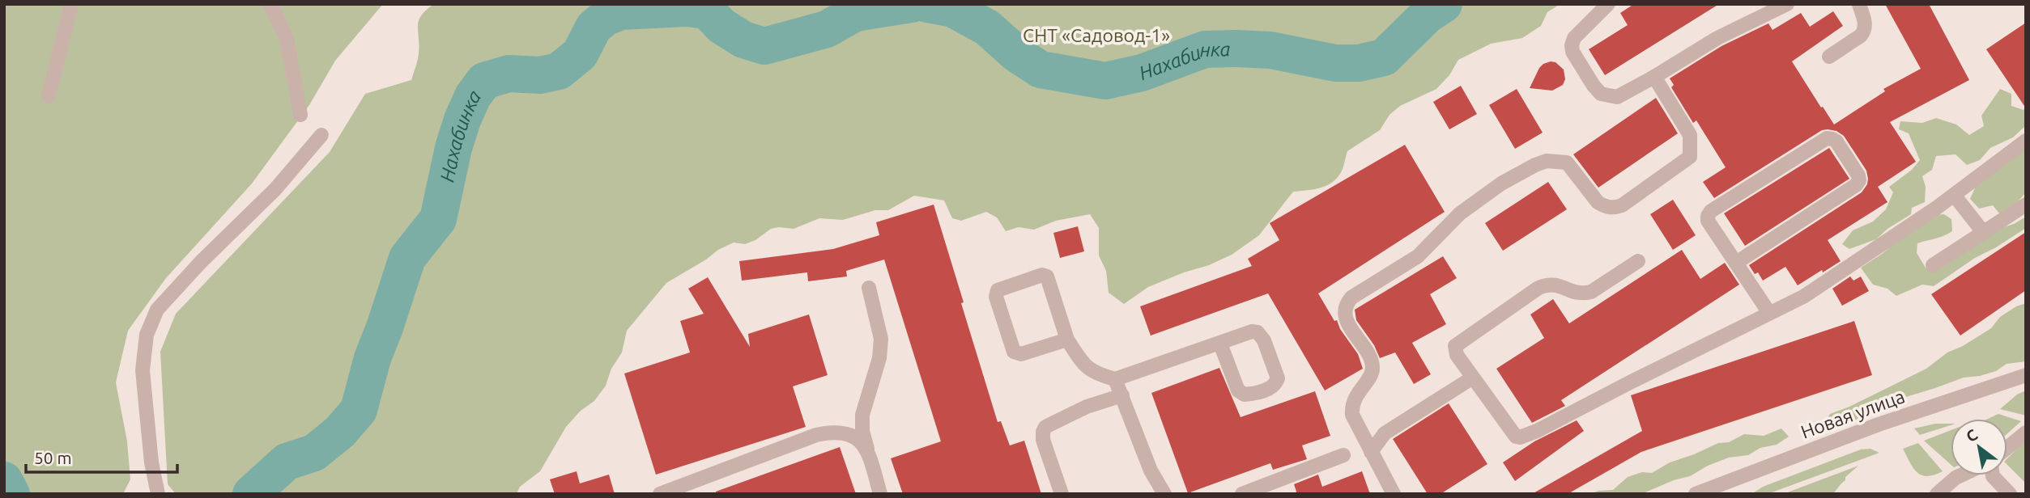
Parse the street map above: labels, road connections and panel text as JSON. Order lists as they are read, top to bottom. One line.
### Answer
{"streets":{"street":["Новая улица"]},"water":["Нахабинка"],"parks":["СНТ «Садовод-1»"],"scale_bar":"50 m","north":"top left"}
